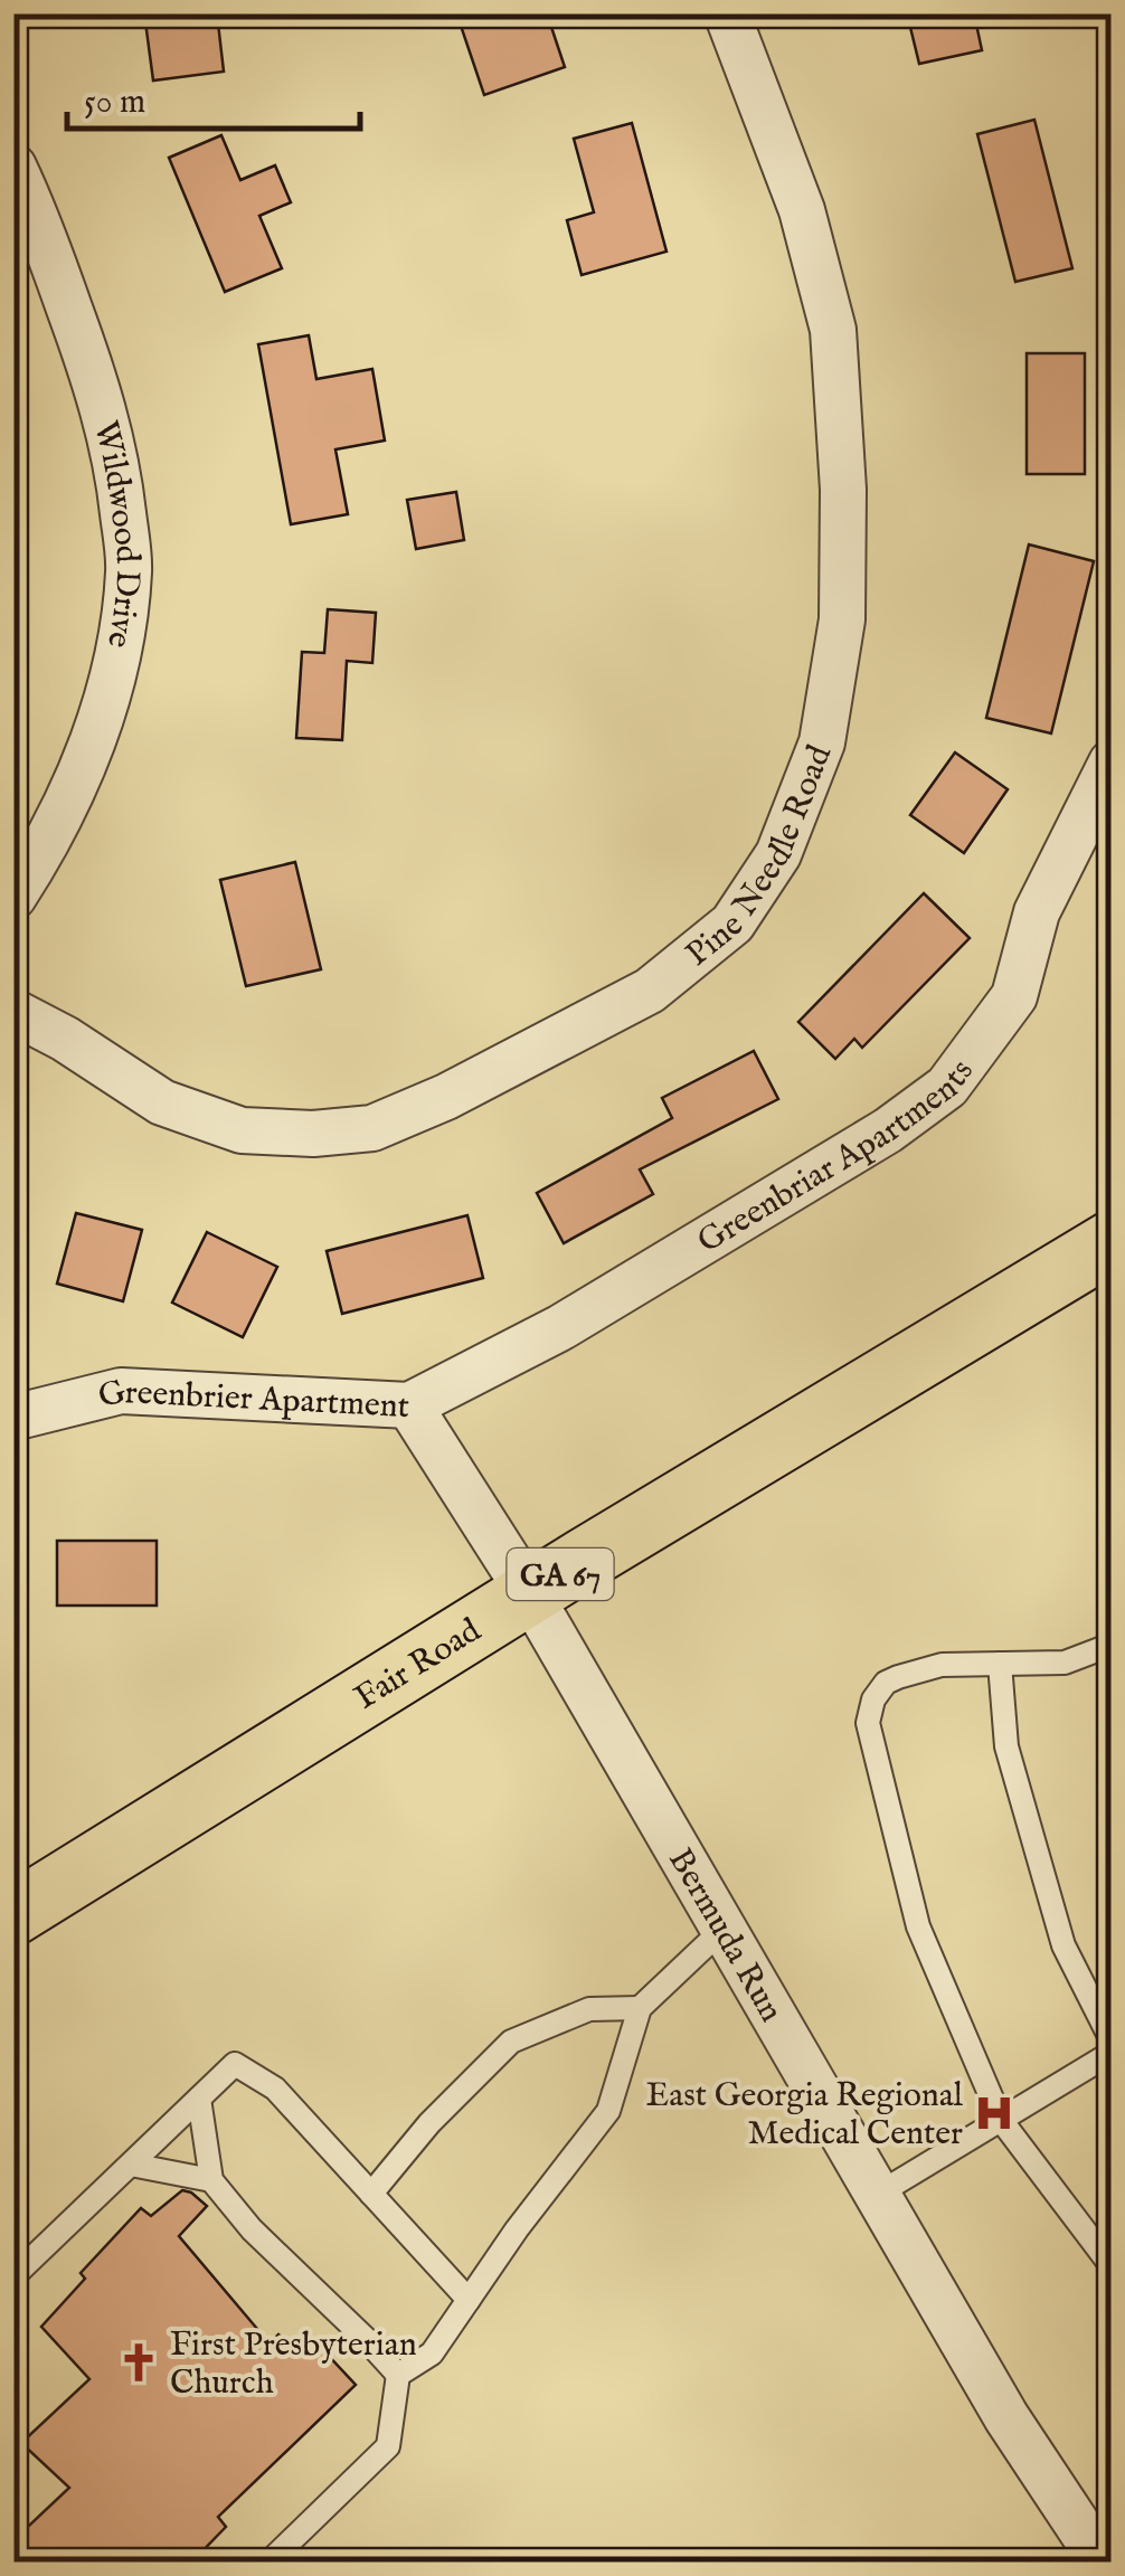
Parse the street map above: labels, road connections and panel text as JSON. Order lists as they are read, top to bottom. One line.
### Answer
{"streets":{"main road":["GA 67","Fair Road"],"street":["Wildwood Drive","Pine Needle Road","Greenbriar Apartments","Greenbrier Apartment","Bermuda Run"]},"crossings":[["Greenbriar Apartments","Greenbrier Apartment"],["Greenbrier Apartment","Fair Road"],["Greenbrier Apartment","Bermuda Run"],["Fair Road","Bermuda Run"]],"places":{"hospital":["East Georgia Regional Medical Center"],"church":["First Presbyterian Church"]},"scale_bar":"50 m"}
